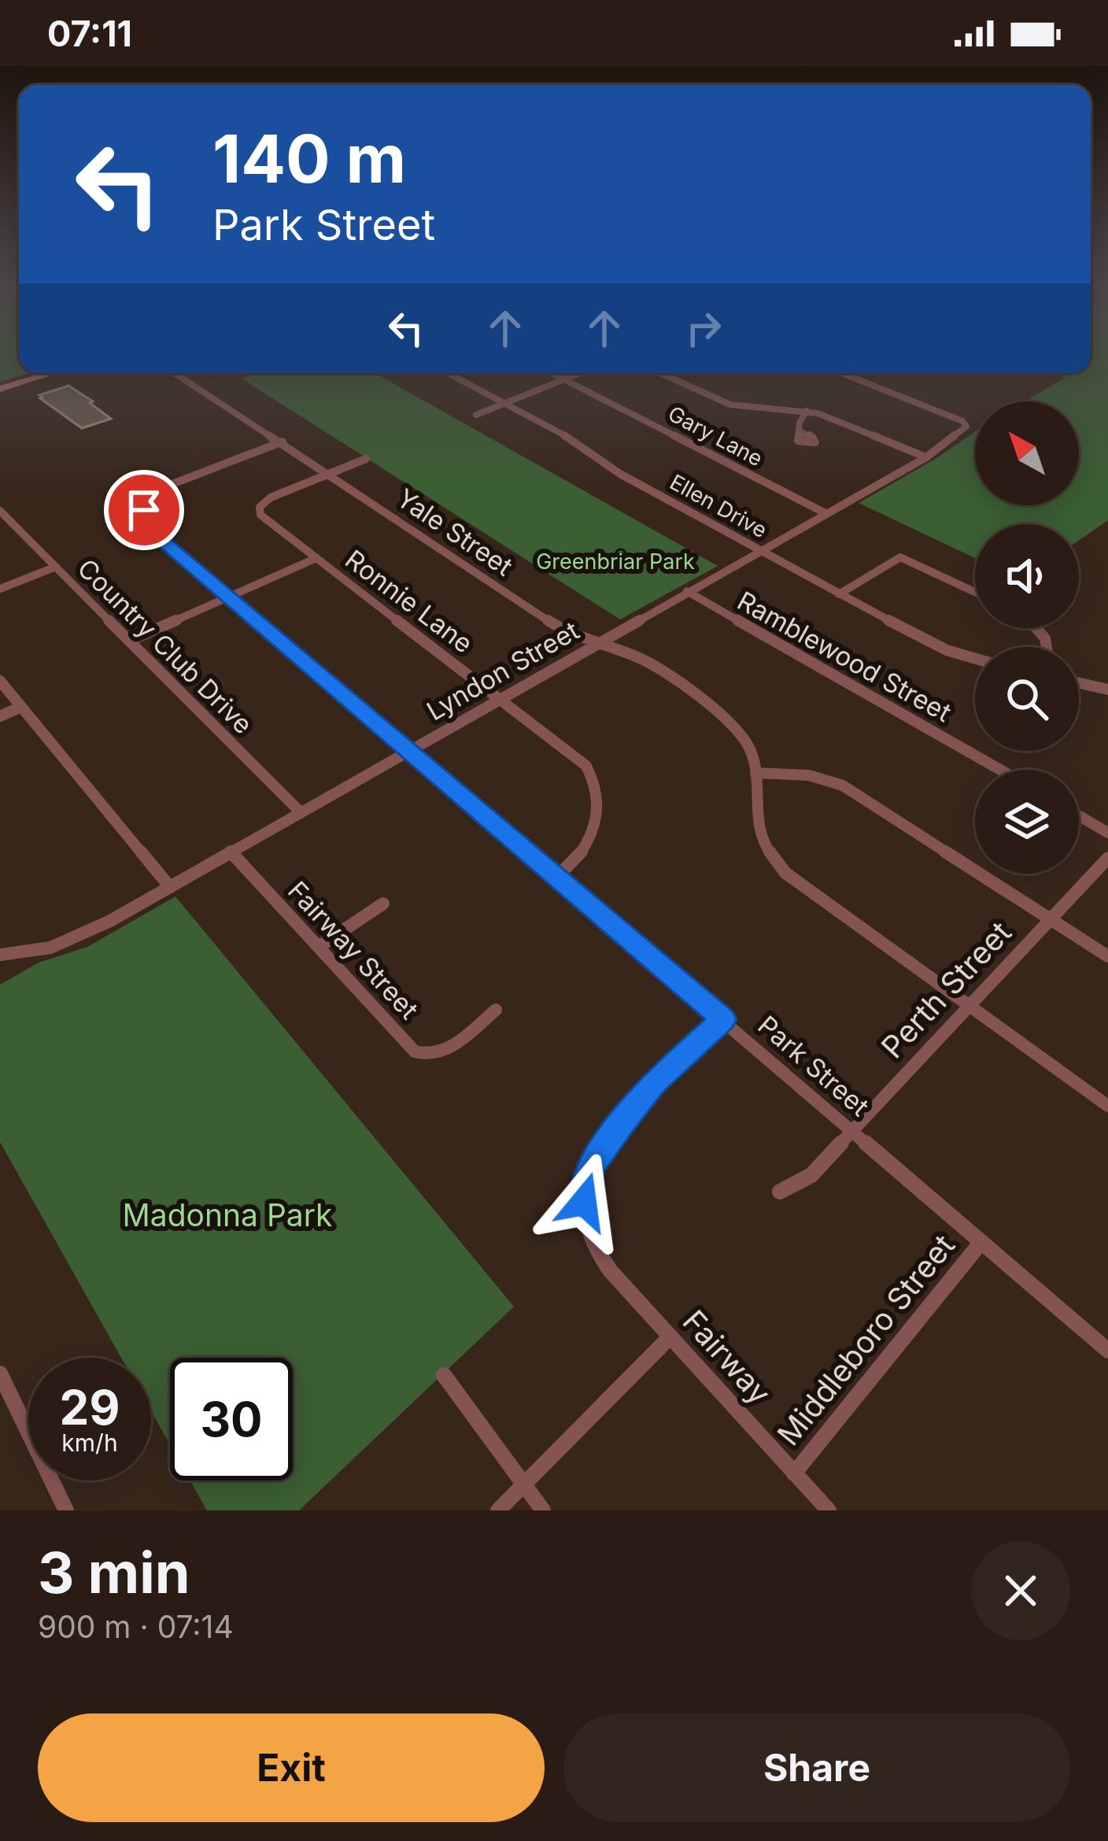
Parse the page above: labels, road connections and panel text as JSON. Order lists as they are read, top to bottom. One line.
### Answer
{"streets":{"street":["Gary Lane","Ellen Drive","Yale Street","Ronnie Lane","Country Club Drive","Ramblewood Street","Lyndon Street","Fairway Street","Perth Street","Park Street","Middleboro Street","Fairway"]},"crossings":[["Gary Lane","Lyndon Street"],["Ellen Drive","Lyndon Street"],["Yale Street","Ronnie Lane"],["Yale Street","Lyndon Street"],["Yale Street","Perth Street"],["Yale Street","Park Street"],["Ronnie Lane","Lyndon Street"],["Ronnie Lane","Park Street"],["Country Club Drive","Lyndon Street"],["Ramblewood Street","Lyndon Street"],["Lyndon Street","Fairway Street"],["Lyndon Street","Park Street"],["Perth Street","Park Street"],["Park Street","Middleboro Street"],["Park Street","Fairway"],["Middleboro Street","Fairway"]],"parks":["Greenbriar Park","Madonna Park"],"north":"top left","page":{"status":"07:11","turn":["140 m","Park Street"],"speed":"29 km/h","limit":"30","heading":["3 min","900 m · 07:14"],"buttons":["Exit","Share"]}}
